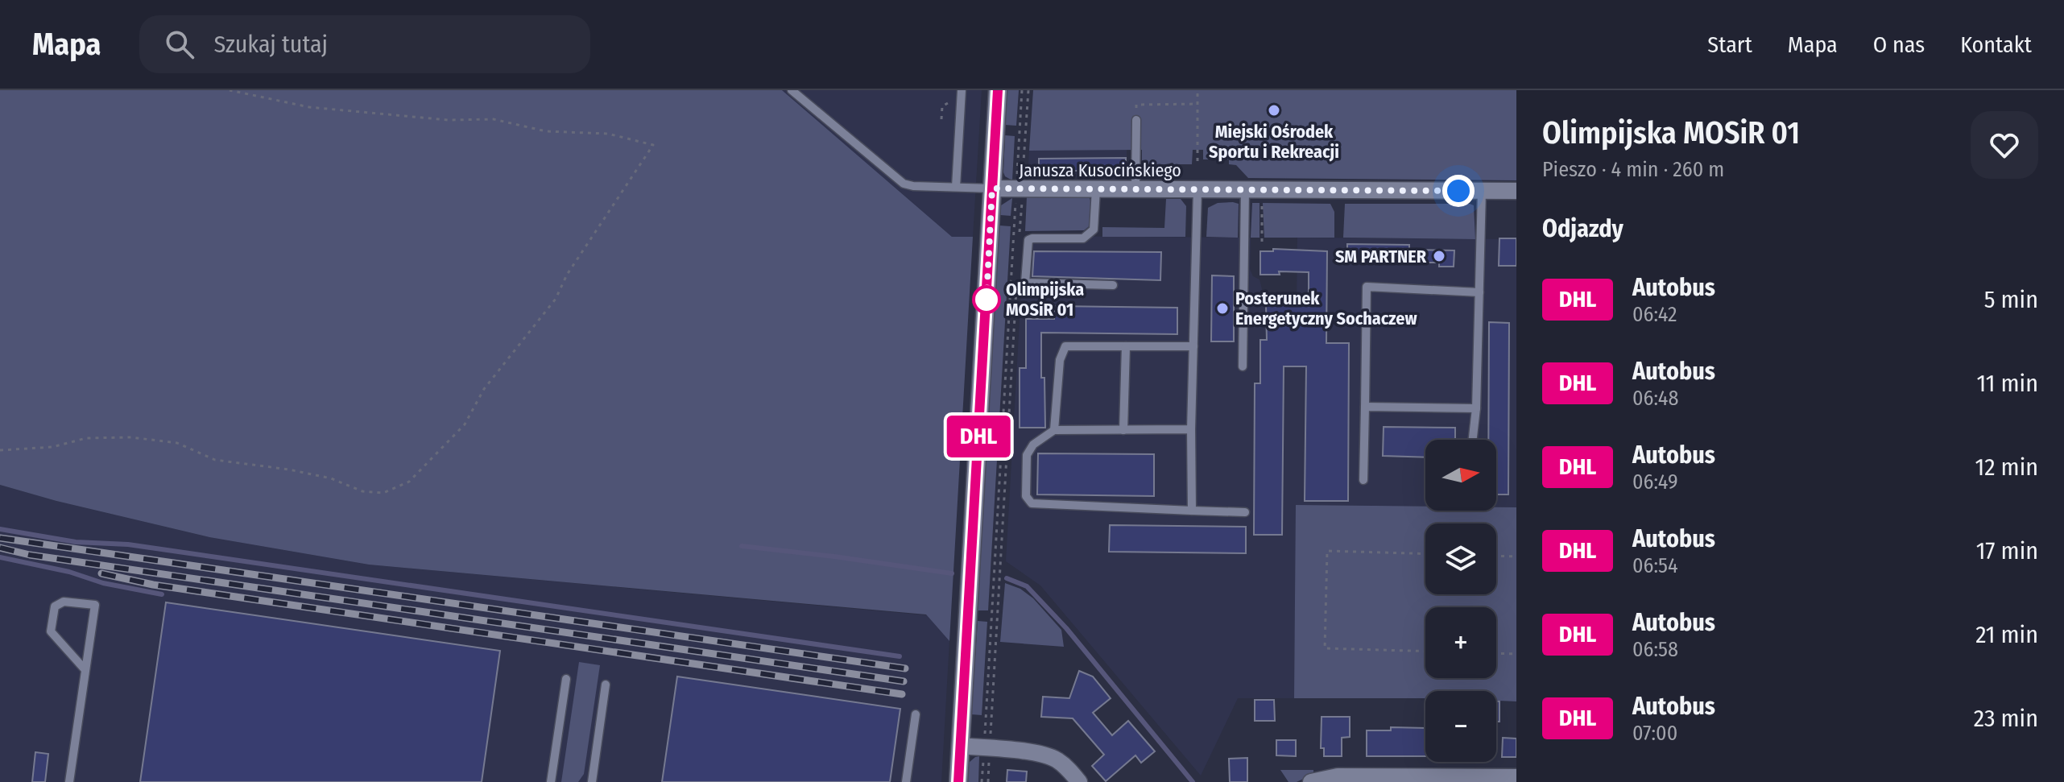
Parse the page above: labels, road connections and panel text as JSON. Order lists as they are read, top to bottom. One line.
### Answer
{"streets":{"street":["Janusza Kusocińskiego"]},"places":["Miejski Ośrodek Sportu i Rekreacji","SM PARTNER","Olimpijska MOSiR 01","Posterunek Energetyczny Sochaczew"],"lines":["bus line DHL"],"north":"right","page":{"header":"Mapa","search":"Szukaj tutaj","nav":["Start","Mapa","O nas","Kontakt"],"on_map":"DHL","heading":[["Olimpijska MOSiR 01","Pieszo · 4 min · 260 m"],"Odjazdy"],"list":[{"mark":"DHL","name":"Autobus","note":"06:42","value":"5 min"},{"mark":"DHL","name":"Autobus","note":"06:48","value":"11 min"},{"mark":"DHL","name":"Autobus","note":"06:49","value":"12 min"},{"mark":"DHL","name":"Autobus","note":"06:54","value":"17 min"},{"mark":"DHL","name":"Autobus","note":"06:58","value":"21 min"},{"mark":"DHL","name":"Autobus","note":"07:00","value":"23 min"}],"map_buttons":["+","−"]}}
